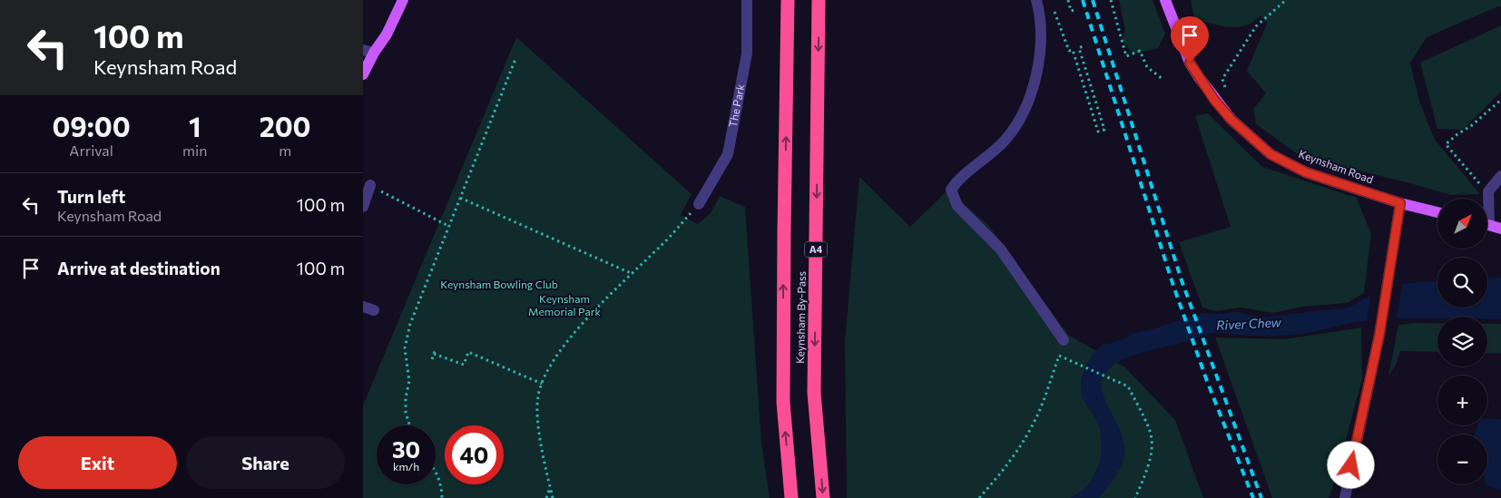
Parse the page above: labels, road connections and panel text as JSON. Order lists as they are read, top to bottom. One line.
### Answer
{"streets":{"highway":["A4","Keynsham By-Pass"],"main road":["Keynsham Road"],"street":["The Park"]},"water":["River Chew"],"parks":["Keynsham Bowling Club","Keynsham Memorial Park"],"north":"top right","page":{"turn":["100 m","Keynsham Road"],"eta":["09:00","Arrival","1","min","200","m"],"list":[{"name":"Turn left","note":"Keynsham Road","value":"100 m"},{"name":"Arrive at destination","value":"100 m"}],"map_buttons":["+","−"],"speed":"30 km/h","limit":"40","buttons":["Exit","Share"]}}
